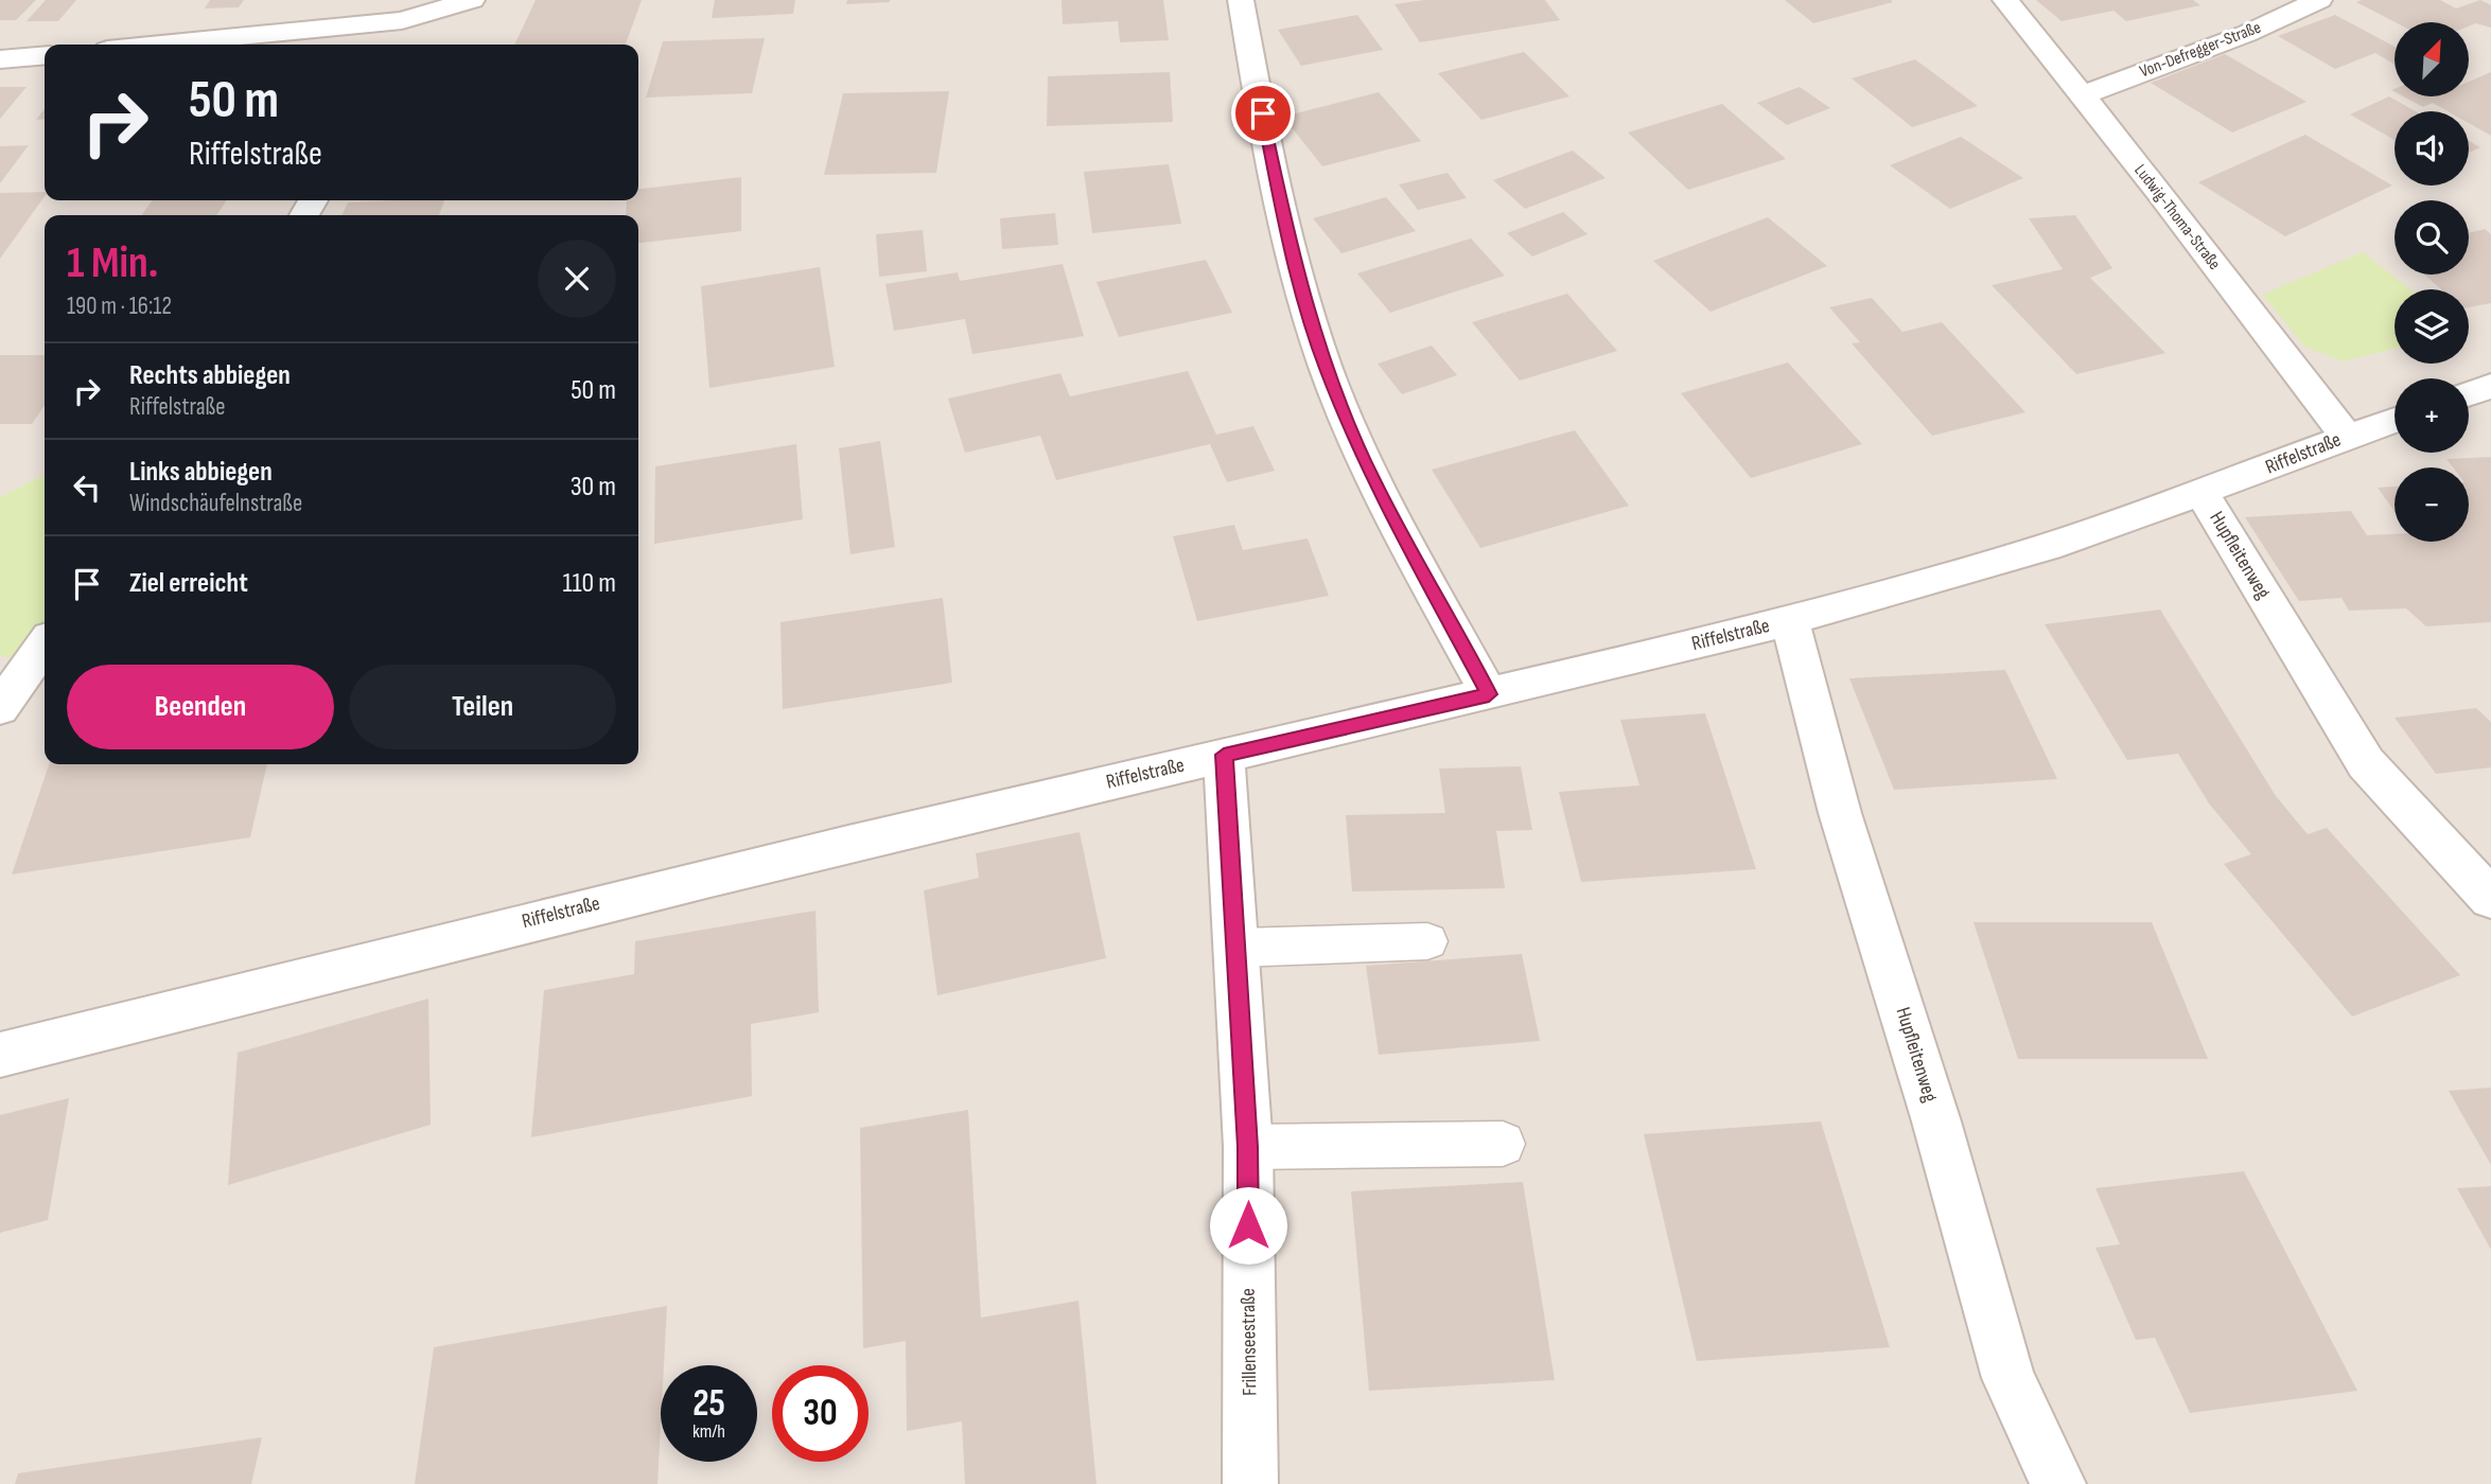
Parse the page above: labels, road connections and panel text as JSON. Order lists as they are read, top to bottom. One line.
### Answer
{"streets":{"street":["Von-Defregger-Straße","Ludwig-Thoma-Straße","Riffelstraße","Hupfleitenweg","Frillenseestraße"]},"crossings":[["Von-Defregger-Straße","Ludwig-Thoma-Straße"],["Ludwig-Thoma-Straße","Riffelstraße"],["Riffelstraße","Hupfleitenweg"],["Riffelstraße","Frillenseestraße"]],"north":"top right","page":{"map_buttons":["+","−"],"turn":["50 m","Riffelstraße"],"heading":["1 Min.","190 m · 16:12"],"list":[{"name":"Rechts abbiegen","note":"Riffelstraße","value":"50 m"},{"name":"Links abbiegen","note":"Windschäufelnstraße","value":"30 m"},{"name":"Ziel erreicht","value":"110 m"}],"buttons":["Beenden","Teilen"],"speed":"25 km/h","limit":"30"}}
